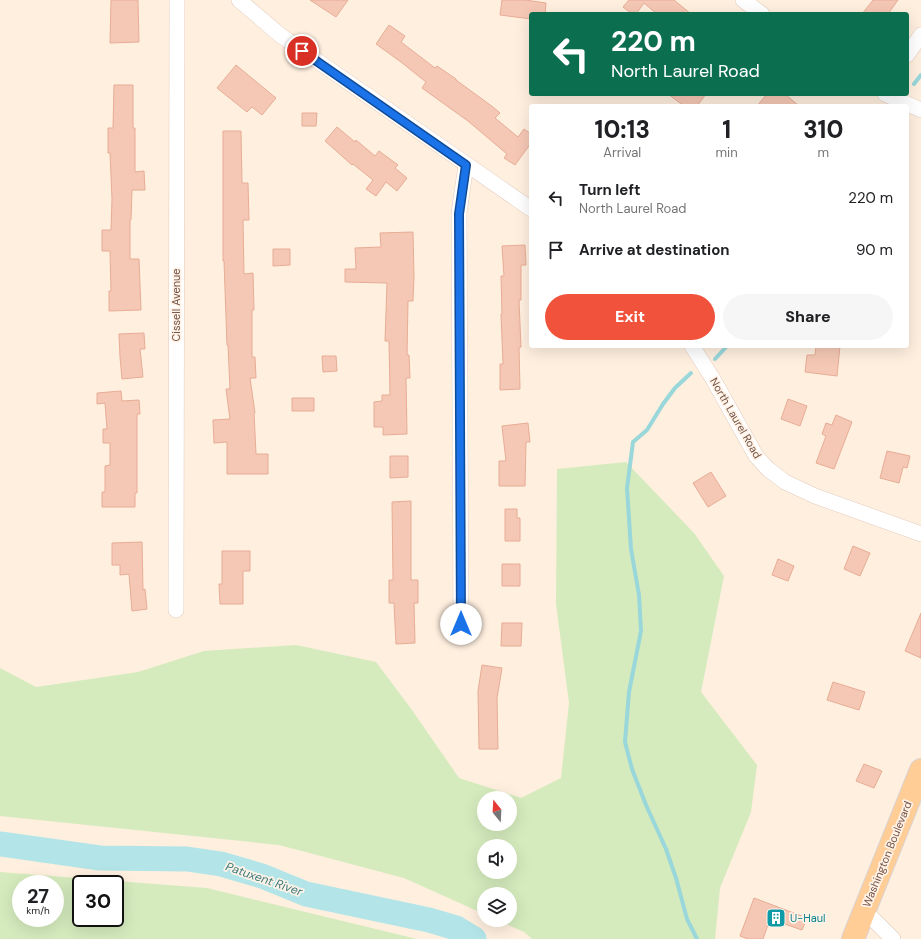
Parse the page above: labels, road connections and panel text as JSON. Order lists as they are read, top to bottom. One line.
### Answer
{"streets":{"main road":["Washington Boulevard"],"street":["Cissell Avenue","North Laurel Road"]},"water":["Patuxent River"],"places":{"building":["U-Haul"]},"north":"top","page":{"turn":["220 m","North Laurel Road"],"eta":["10:13","Arrival","1","min","310","m"],"list":[{"name":"Turn left","note":"North Laurel Road","value":"220 m"},{"name":"Arrive at destination","value":"90 m"}],"buttons":["Exit","Share"],"speed":"27 km/h","limit":"30"}}
